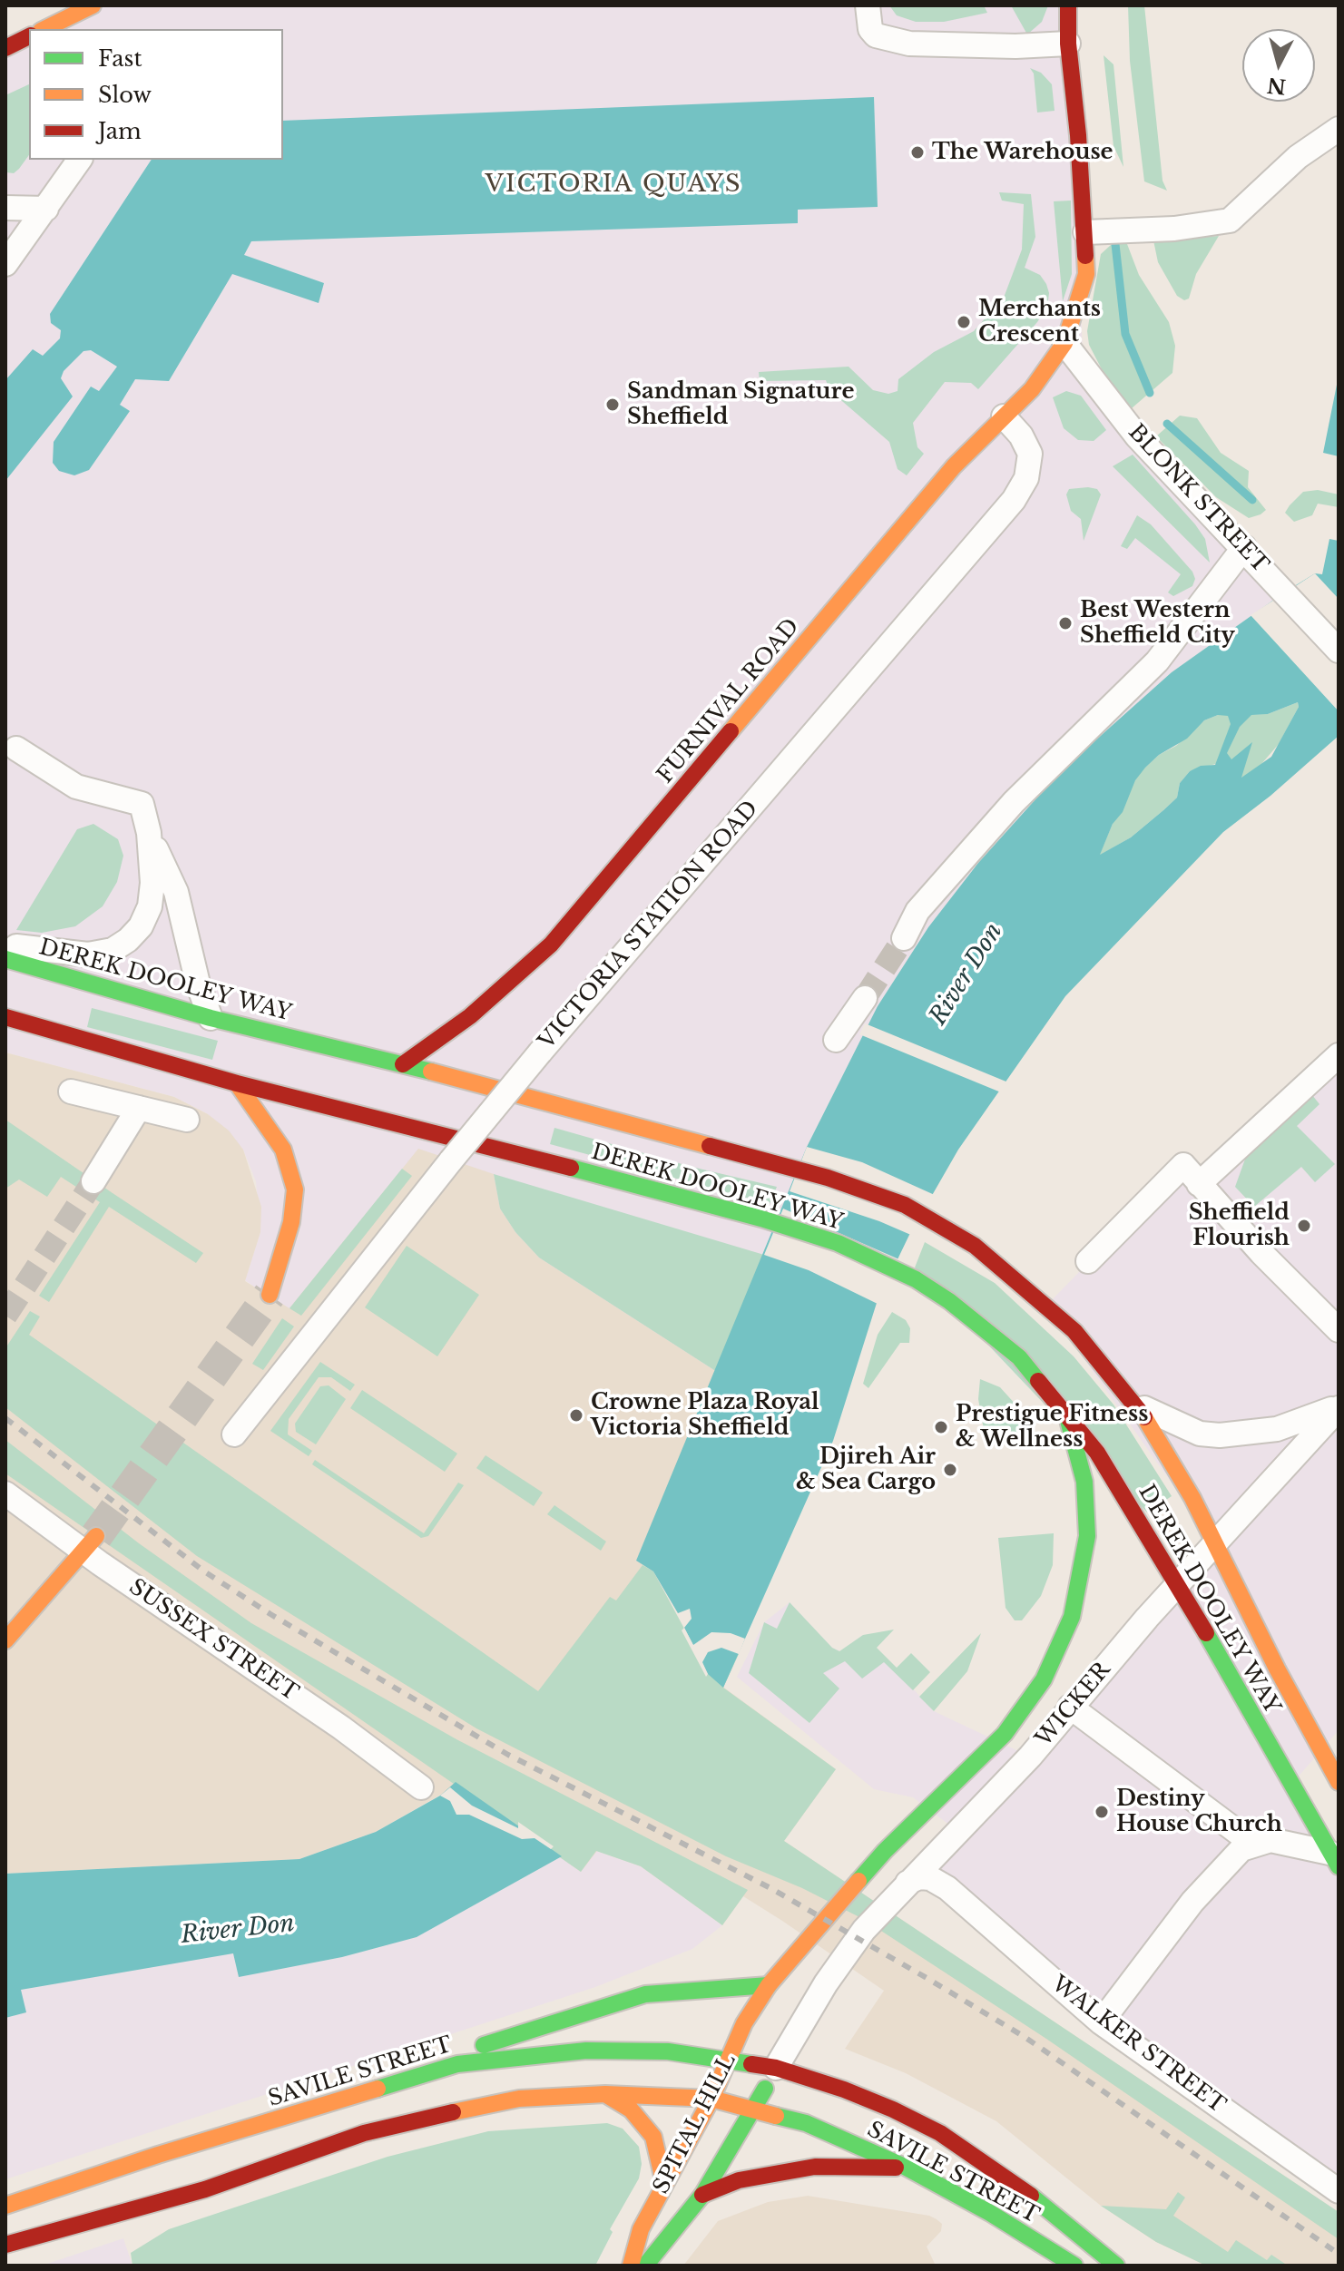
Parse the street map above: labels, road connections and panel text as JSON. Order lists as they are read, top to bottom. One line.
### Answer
{"streets":{"main road":["FURNIVAL ROAD","DEREK DOOLEY WAY","WICKER","SAVILE STREET","SPITAL HILL"],"street":["BLONK STREET","VICTORIA STATION ROAD","SUSSEX STREET","WALKER STREET"]},"crossings":[["BLONK STREET","FURNIVAL ROAD"],["FURNIVAL ROAD","VICTORIA STATION ROAD"],["FURNIVAL ROAD","DEREK DOOLEY WAY"],["DEREK DOOLEY WAY","WICKER"],["WICKER","WALKER STREET"],["WICKER","SPITAL HILL"],["SAVILE STREET","SPITAL HILL"]],"districts":["VICTORIA QUAYS"],"water":["River Don"],"places":["The Warehouse","Merchants Crescent","Sandman Signature Sheffield","Best Western Sheffield City","Sheffield Flourish","Crowne Plaza Royal Victoria Sheffield","Prestigue Fitness & Wellness","Djireh Air & Sea Cargo","Destiny House Church"],"legend":["Fast","Slow","Jam"],"north":"bottom"}
